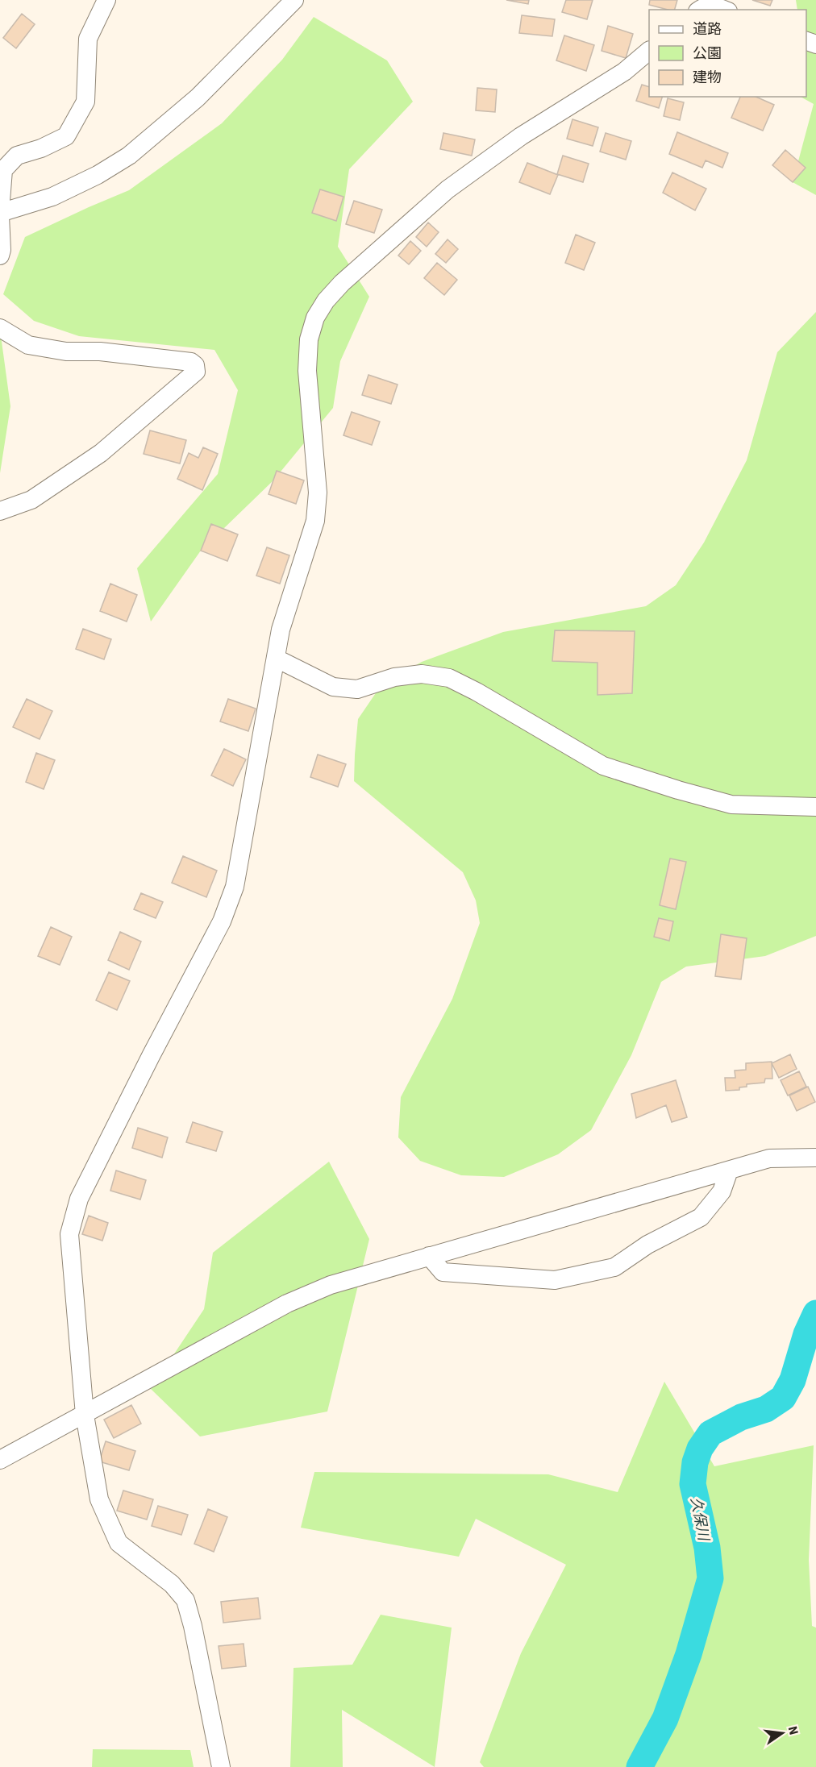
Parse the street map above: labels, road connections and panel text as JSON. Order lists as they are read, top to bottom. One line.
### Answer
{"water":["久保川"],"legend":["道路","公園","建物"],"north":"right"}
